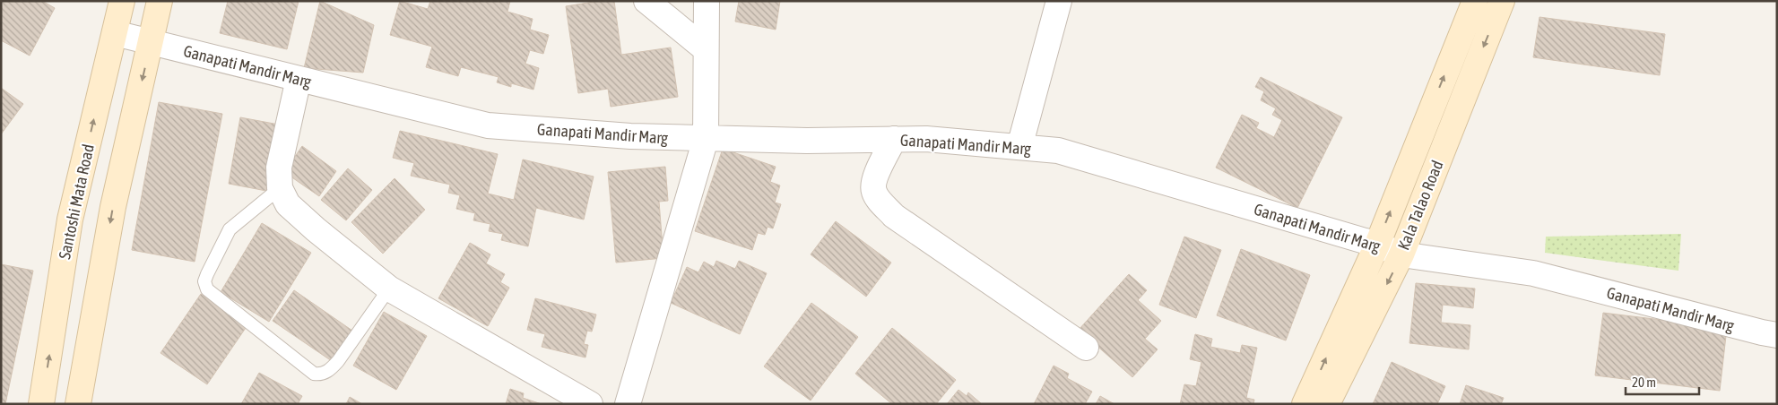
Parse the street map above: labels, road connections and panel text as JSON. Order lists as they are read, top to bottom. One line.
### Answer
{"streets":{"street":["Ganapati Mandir Marg","Santoshi Mata Road","Kala Talao Road"]},"crossings":[["Ganapati Mandir Marg","Santoshi Mata Road"],["Ganapati Mandir Marg","Kala Talao Road"]],"scale_bar":"20 m"}
